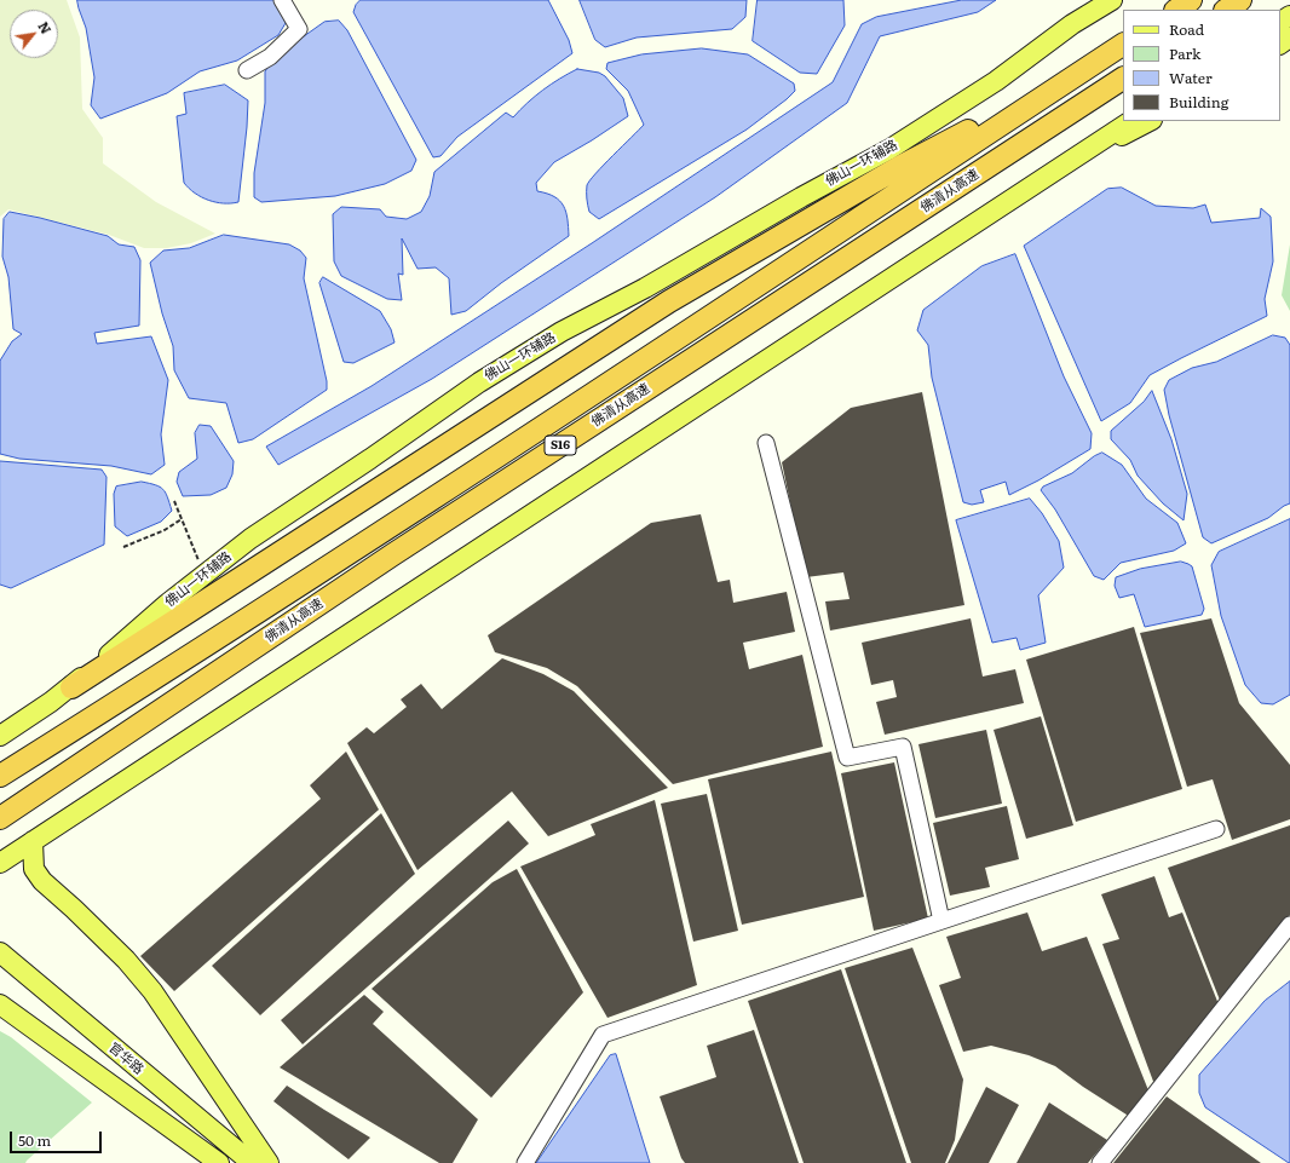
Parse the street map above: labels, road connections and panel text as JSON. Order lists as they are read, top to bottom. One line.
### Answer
{"streets":{"highway":["佛清从高速","S16"],"main road":["佛山一环辅路","官华路"]},"legend":["Road","Park","Water","Building"],"scale_bar":"50 m","north":"top right"}
